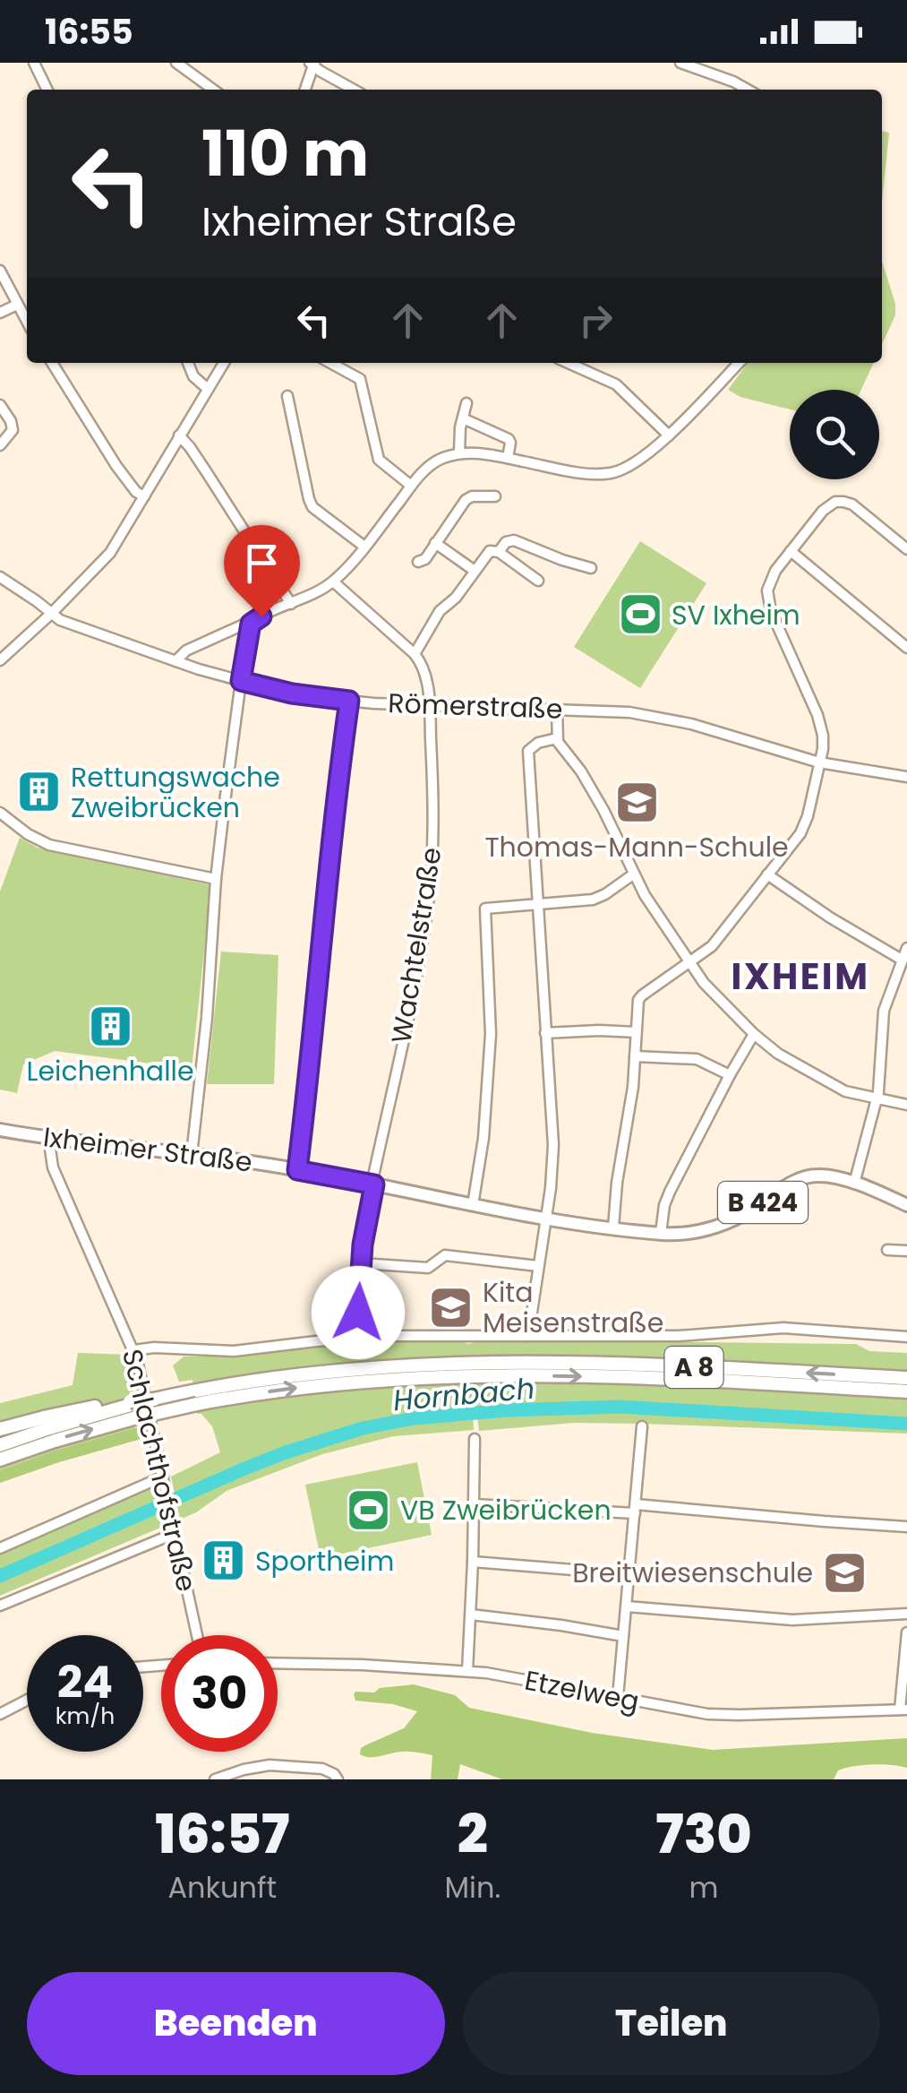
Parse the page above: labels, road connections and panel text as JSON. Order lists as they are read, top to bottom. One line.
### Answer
{"streets":{"highway":["A 8"],"main road":["Ixheimer Straße","B 424"],"street":["Römerstraße","Wachtelstraße","Schlachthofstraße","Etzelweg"]},"crossings":[["Römerstraße","Wachtelstraße"],["Wachtelstraße","Ixheimer Straße"],["Ixheimer Straße","B 424"],["Ixheimer Straße","Schlachthofstraße"]],"districts":["IXHEIM"],"water":["Hornbach"],"places":{"sports":["SV Ixheim","VB Zweibrücken"],"building":["Rettungswache Zweibrücken","Leichenhalle","Sportheim"],"school or university":["Thomas-Mann-Schule","Kita Meisenstraße","Breitwiesenschule"]},"page":{"status":"16:55","turn":["110 m","Ixheimer Straße"],"speed":"24 km/h","limit":"30","eta":["16:57","Ankunft","2","Min.","730","m"],"buttons":["Beenden","Teilen"]}}
